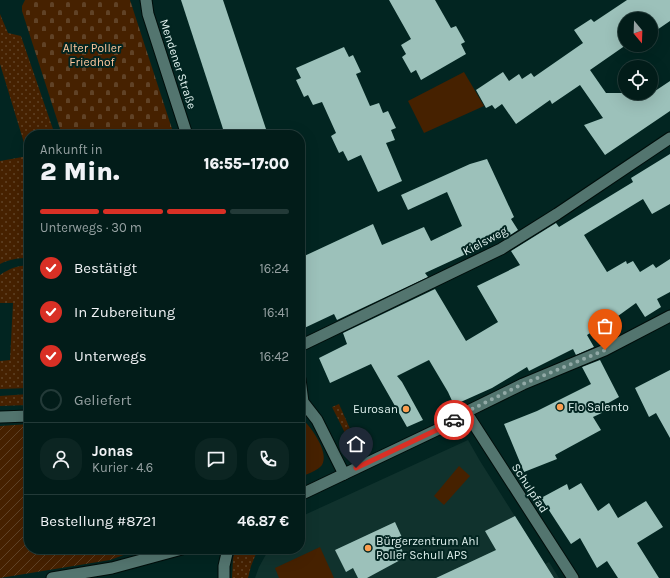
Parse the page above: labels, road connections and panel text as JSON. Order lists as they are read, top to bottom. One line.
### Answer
{"streets":{"street":["Mendener Straße","Kielsweg","Schulpfad"]},"parks":["Alter Poller Friedhof"],"places":["Flo Salento","Eurosan","Bürgerzentrum Ahl Poller Schull APS"],"north":"bottom","page":{"heading":["2 Min.","Ankunft in","16:55–17:00"],"panel":["Jonas","Kurier · 4.6","Bestellung #8721","46.87 €"],"bar":"Unterwegs · 30 m","list":[["Bestätigt","16:24"],["In Zubereitung","16:41"],["Unterwegs","16:42"],"Geliefert"]}}
